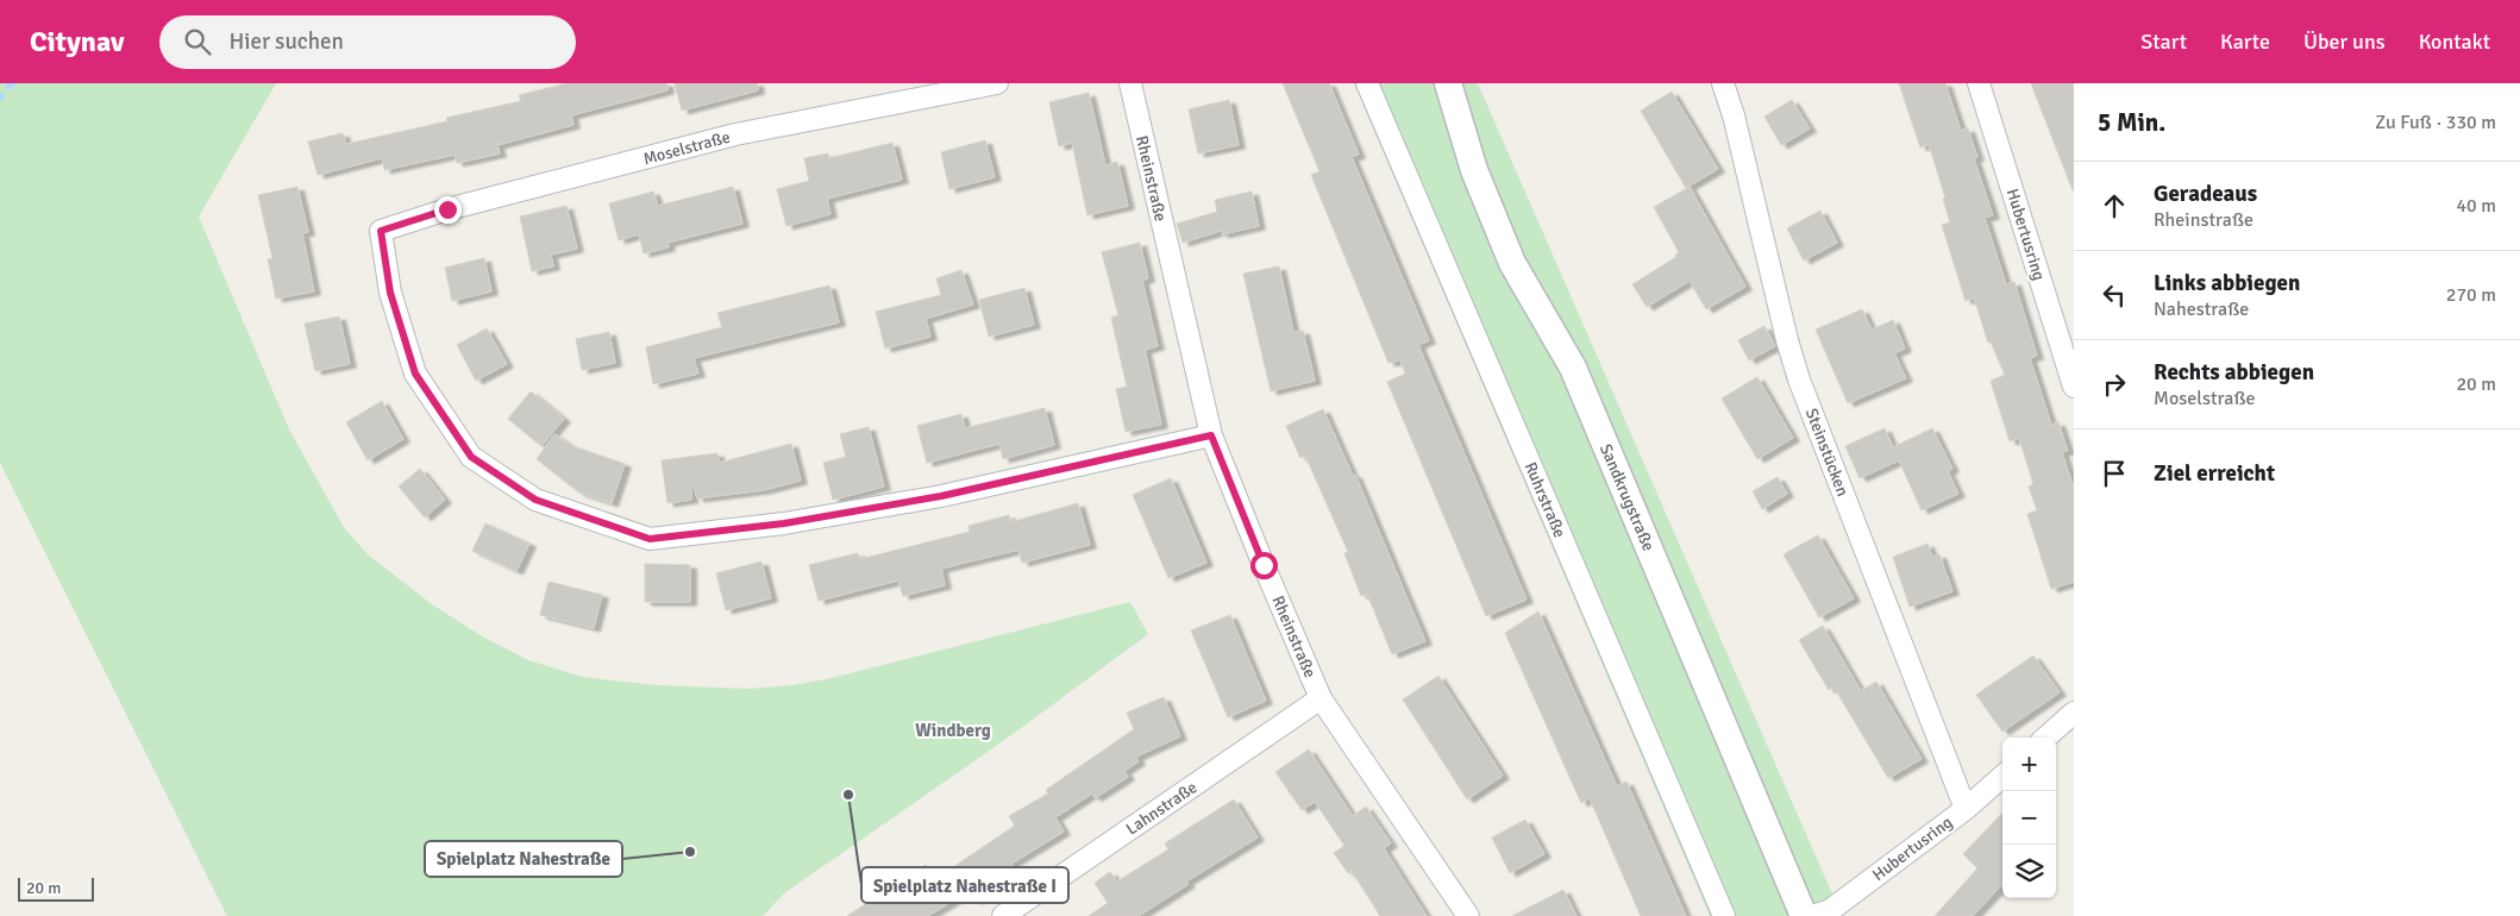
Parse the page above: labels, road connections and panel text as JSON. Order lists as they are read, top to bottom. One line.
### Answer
{"streets":{"street":["Moselstraße","Rheinstraße","Hubertusring","Steinstücken","Sandkrugstraße","Ruhrstraße","Lahnstraße"]},"crossings":[["Moselstraße","Rheinstraße"],["Rheinstraße","Lahnstraße"],["Hubertusring","Steinstücken"]],"districts":["Windberg"],"places":["Spielplatz Nahestraße I","Spielplatz Nahestraße"],"scale_bar":"20 m","page":{"header":"Citynav","search":"Hier suchen","nav":["Start","Karte","Über uns","Kontakt"],"heading":["5 Min.","Zu Fuß · 330 m"],"list":[["Geradeaus","Rheinstraße","40 m"],["Links abbiegen","Nahestraße","270 m"],["Rechts abbiegen","Moselstraße","20 m"],"Ziel erreicht"],"map_buttons":["+","−"],"scale":"20 m"}}
